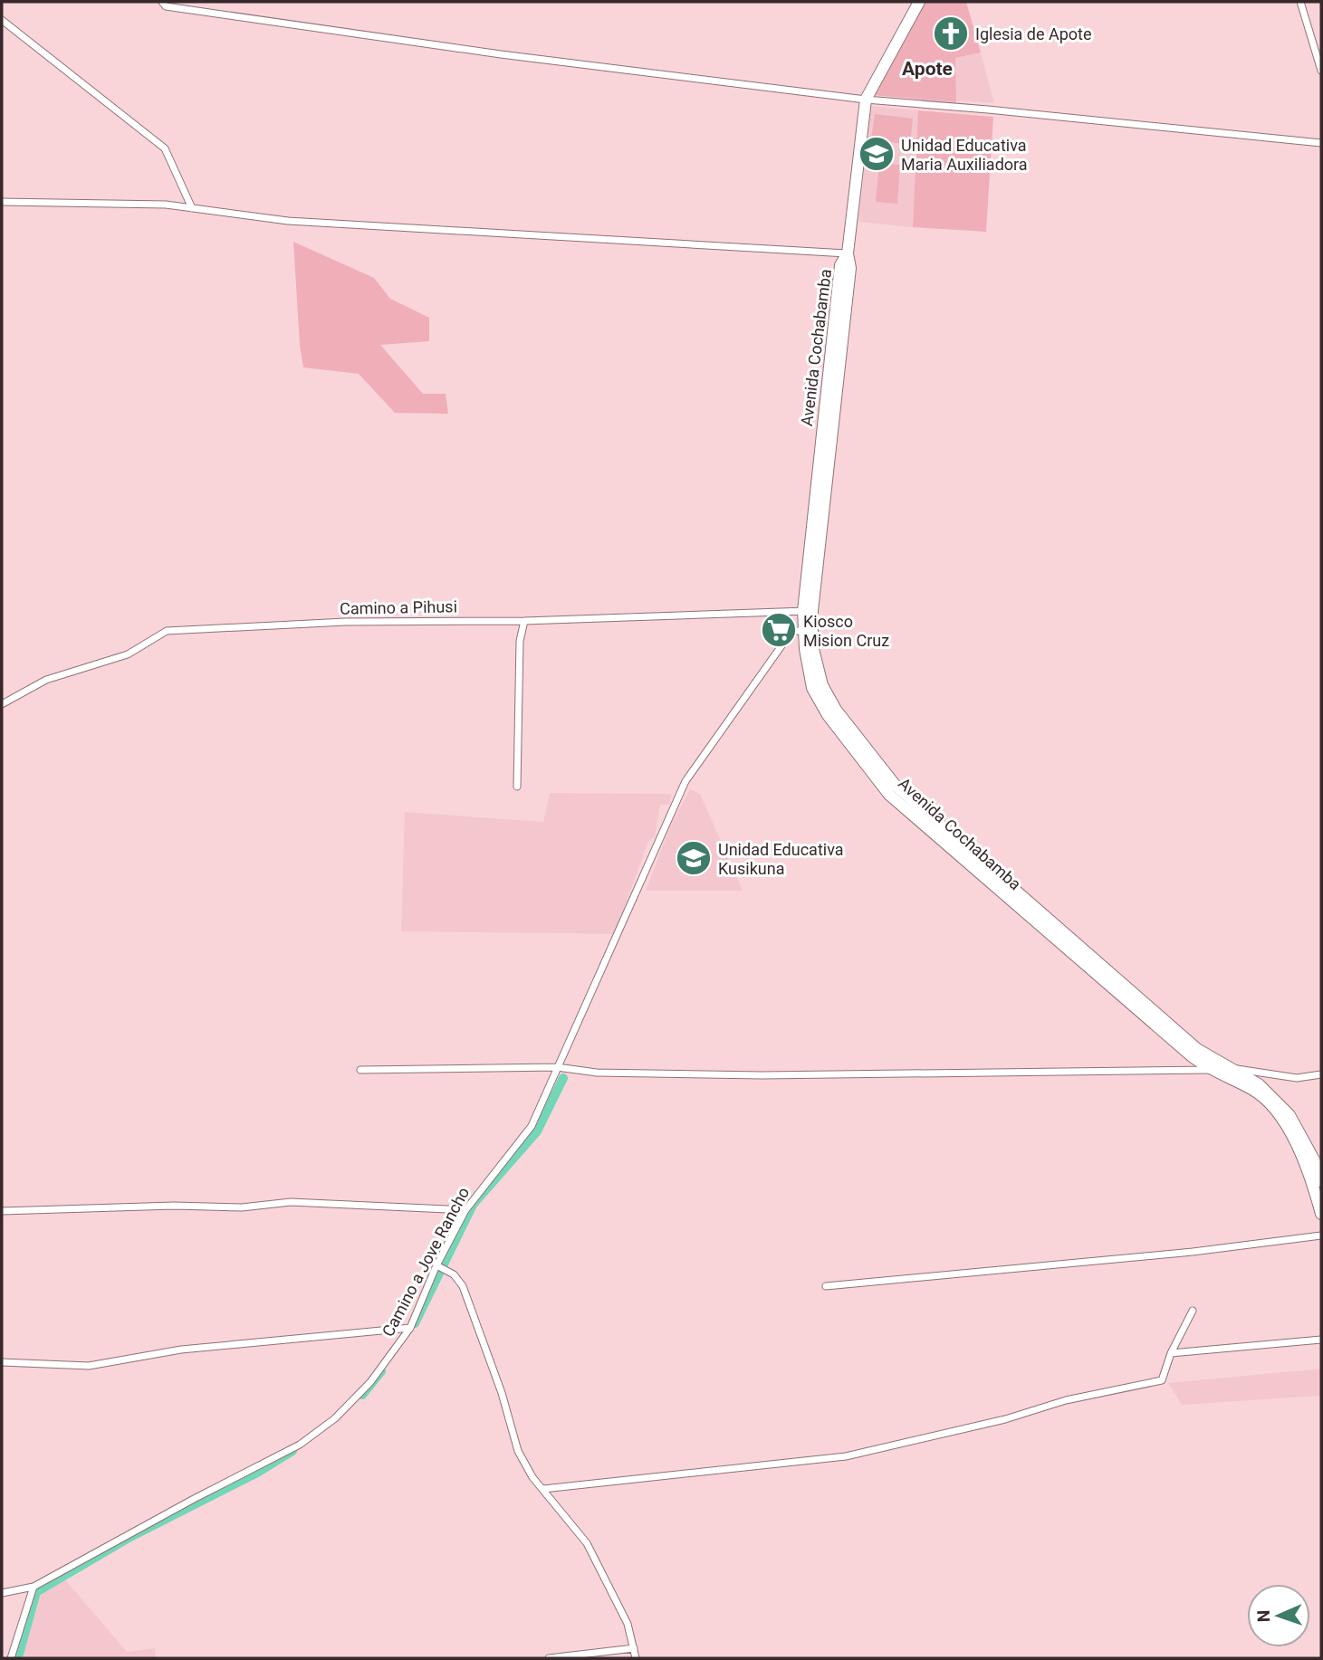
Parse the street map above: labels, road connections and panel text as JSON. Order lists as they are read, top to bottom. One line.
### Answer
{"streets":{"main road":["Avenida Cochabamba"],"street":["Camino a Pihusi","Camino a Jove Rancho"]},"crossings":[["Avenida Cochabamba","Camino a Pihusi"],["Avenida Cochabamba","Camino a Jove Rancho"]],"districts":["Apote"],"places":{"church":["Iglesia de Apote"],"school or university":["Unidad Educativa Maria Auxiliadora","Unidad Educativa Kusikuna"],"supermarket":["Kiosco Mision Cruz"]},"north":"left"}
